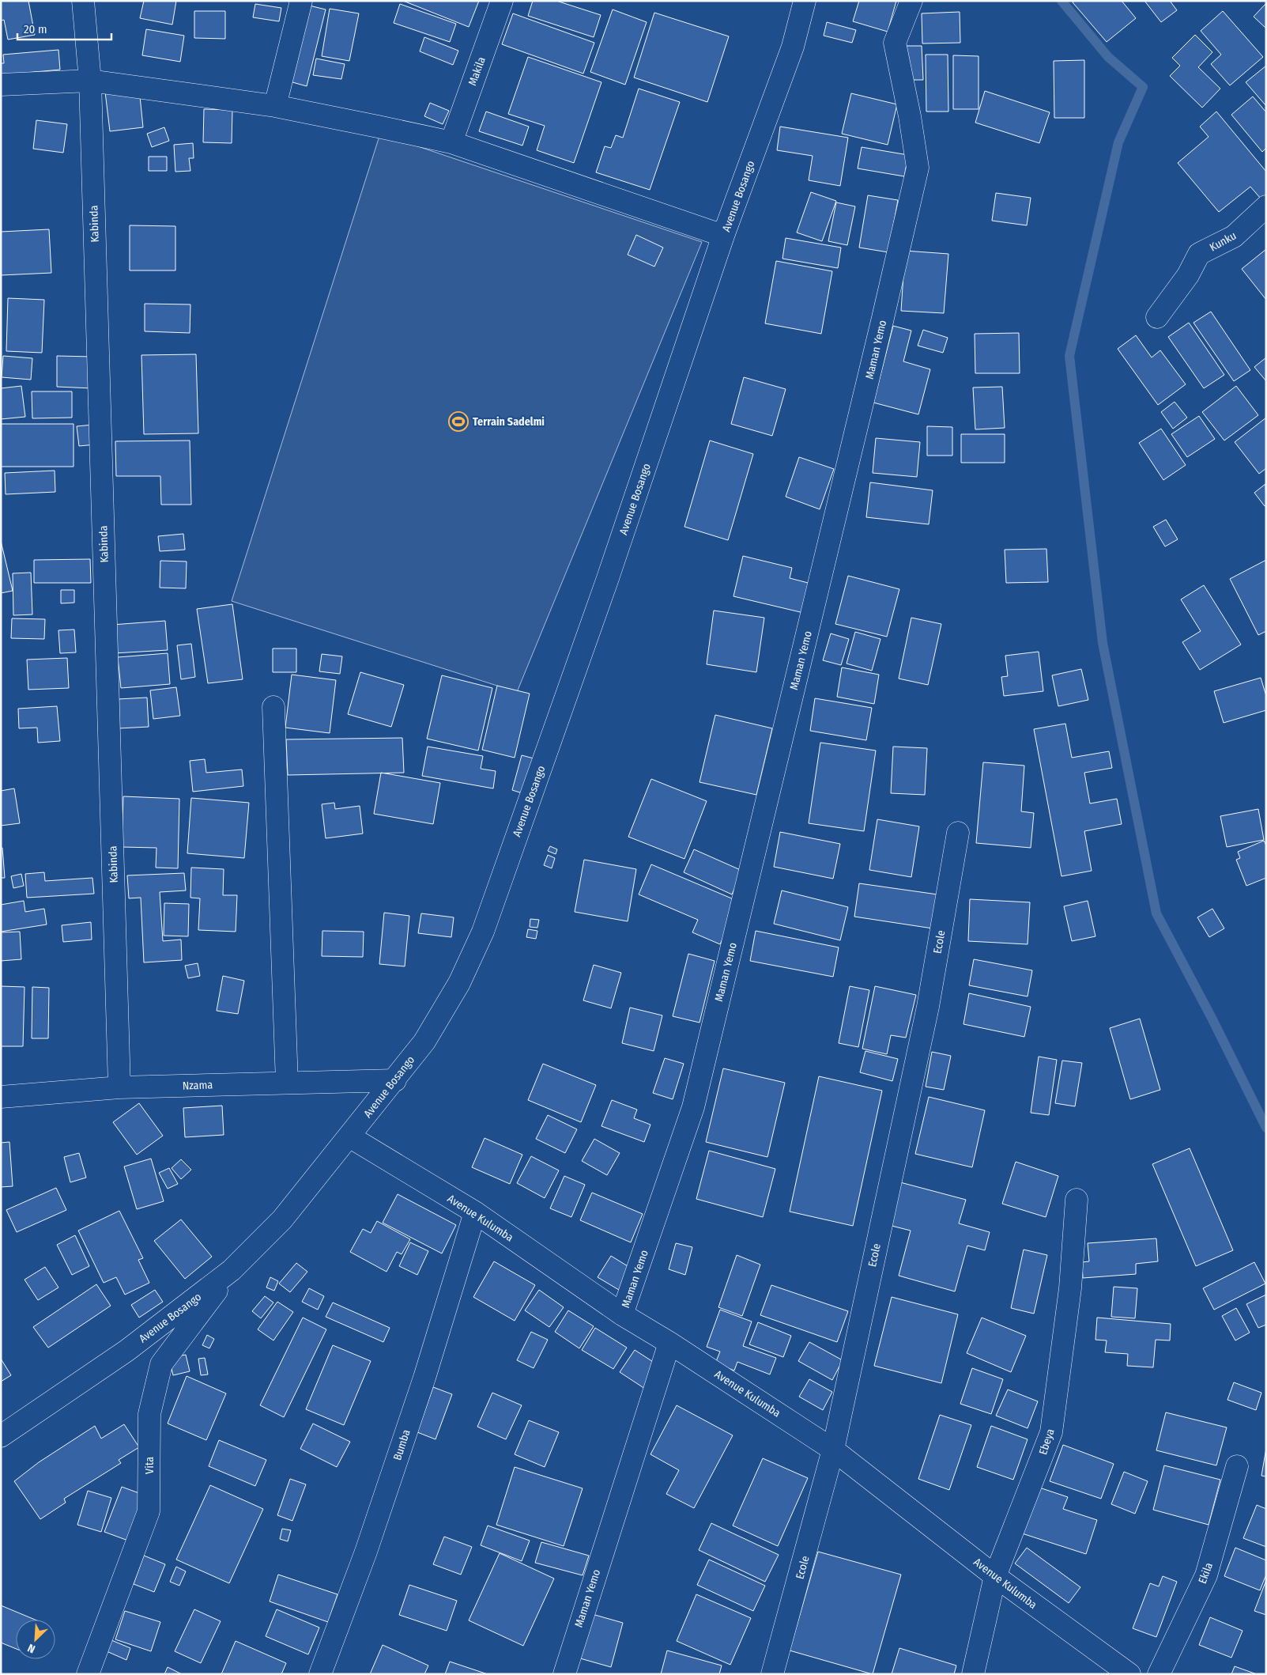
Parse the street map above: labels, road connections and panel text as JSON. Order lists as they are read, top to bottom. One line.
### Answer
{"streets":{"street":["Makila","Avenue Bosango","Kabinda","Kunku","Maman Yemo","Ecole","Nzama","Avenue Kulumba","Ebeya","Bumba","Vita","Ekila"]},"crossings":[["Avenue Bosango","Nzama"],["Avenue Bosango","Avenue Kulumba"],["Avenue Bosango","Vita"],["Kabinda","Nzama"],["Maman Yemo","Avenue Kulumba"],["Ecole","Avenue Kulumba"],["Avenue Kulumba","Ebeya"],["Avenue Kulumba","Bumba"]],"places":{"sports":["Terrain Sadelmi"]},"scale_bar":"20 m","north":"bottom left"}
